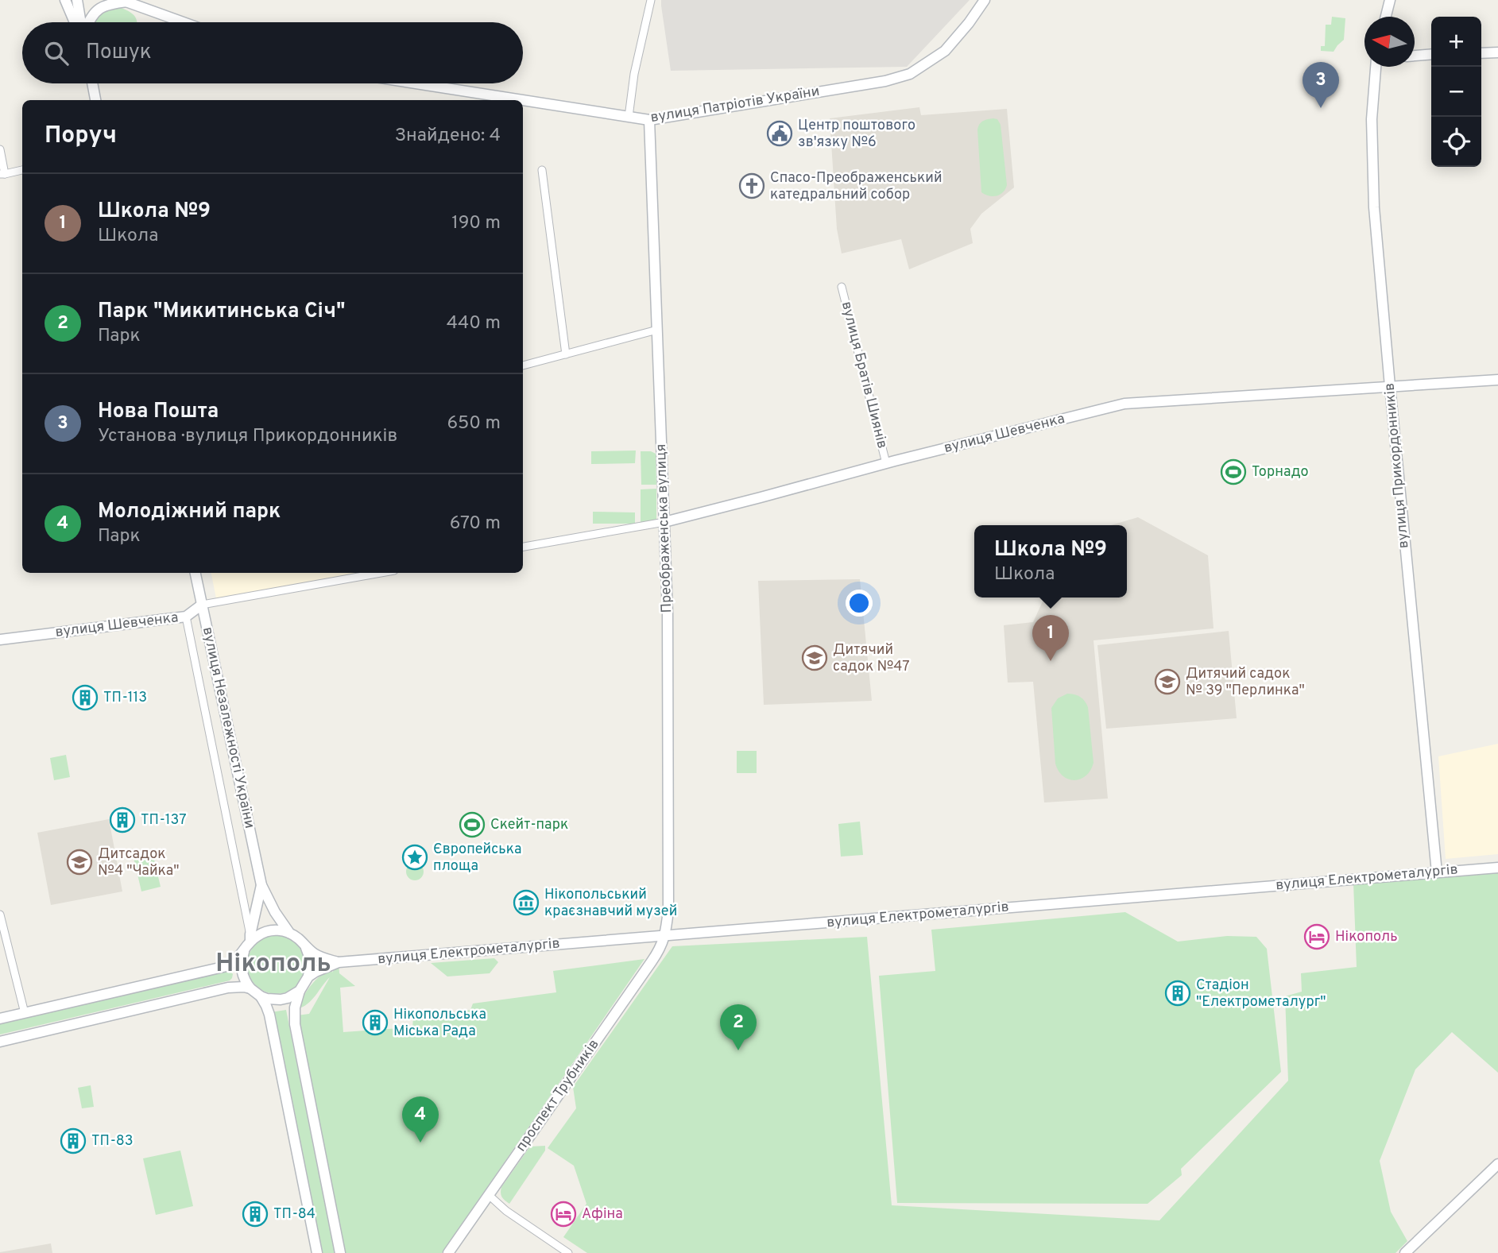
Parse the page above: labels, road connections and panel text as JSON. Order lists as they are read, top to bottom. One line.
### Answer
{"streets":{"main road":["вулиця Патріотів України","вулиця Шевченка","вулиця Прикордонників","Преображенська вулиця","вулиця Незалежності України","вулиця Електрометалургів","проспект Трубників"],"street":["вулиця Братів Шиянів"]},"crossings":[["вулиця Патріотів України","Преображенська вулиця"],["вулиця Братів Шиянів","вулиця Шевченка"],["вулиця Шевченка","вулиця Прикордонників"],["вулиця Шевченка","Преображенська вулиця"],["вулиця Шевченка","вулиця Незалежності України"],["вулиця Прикордонників","вулиця Електрометалургів"],["Преображенська вулиця","вулиця Електрометалургів"],["Преображенська вулиця","проспект Трубників"],["вулиця Незалежності України","вулиця Електрометалургів"],["вулиця Електрометалургів","проспект Трубників"]],"districts":["Нікополь"],"places":{"public building":["Центр поштового зв'язку №6"],"church":["Спасо-Преображенський катедральний собор"],"sports":["Торнадо","Скейт-парк"],"school or university":["Дитячий садок №47","Дитячий садок № 39 \"Перлинка\"","Дитсадок №4 \"Чайка\""],"building":["ТП-113","ТП-137","Стадіон \"Електрометалург\"","Нiкопольська Міська Рада","ТП-83","ТП-84"],"place":["Європейська площа"],"museum":["Нiкопольський краєзнавчий музей"],"hotel":["Нікополь","Афіна"]},"north":"left","page":{"map_buttons":["+","−"],"search":"Пошук","pins":["3","1","2","4"],"heading":["Поруч","Знайдено: 4"],"list":[{"mark":"1","name":"Школа №9","note":"Школа","value":"190 m"},{"mark":"2","name":"Парк \"Микитинська Січ\"","note":"Парк","value":"440 m"},{"mark":"3","name":"Нова Пошта","note":"Установа · вулиця Прикордонників","value":"650 m"},{"mark":"4","name":"Молодіжний парк","note":"Парк","value":"670 m"}],"popup":["Школа №9","Школа"]}}
